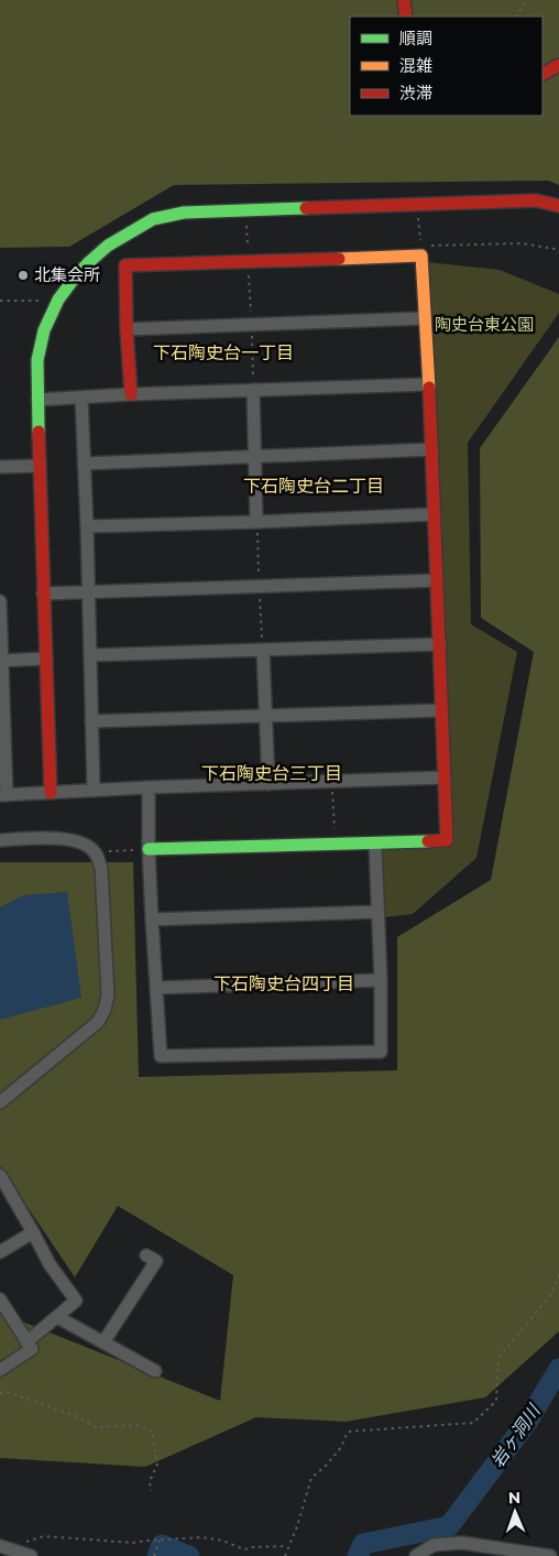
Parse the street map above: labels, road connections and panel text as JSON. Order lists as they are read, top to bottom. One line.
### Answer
{"districts":["下石陶史台一丁目","下石陶史台二丁目","下石陶史台三丁目","下石陶史台四丁目"],"water":["岩ヶ洞川"],"parks":["陶史台東公園"],"places":["北集会所"],"legend":["順調","混雑","渋滞"],"north":"top"}
